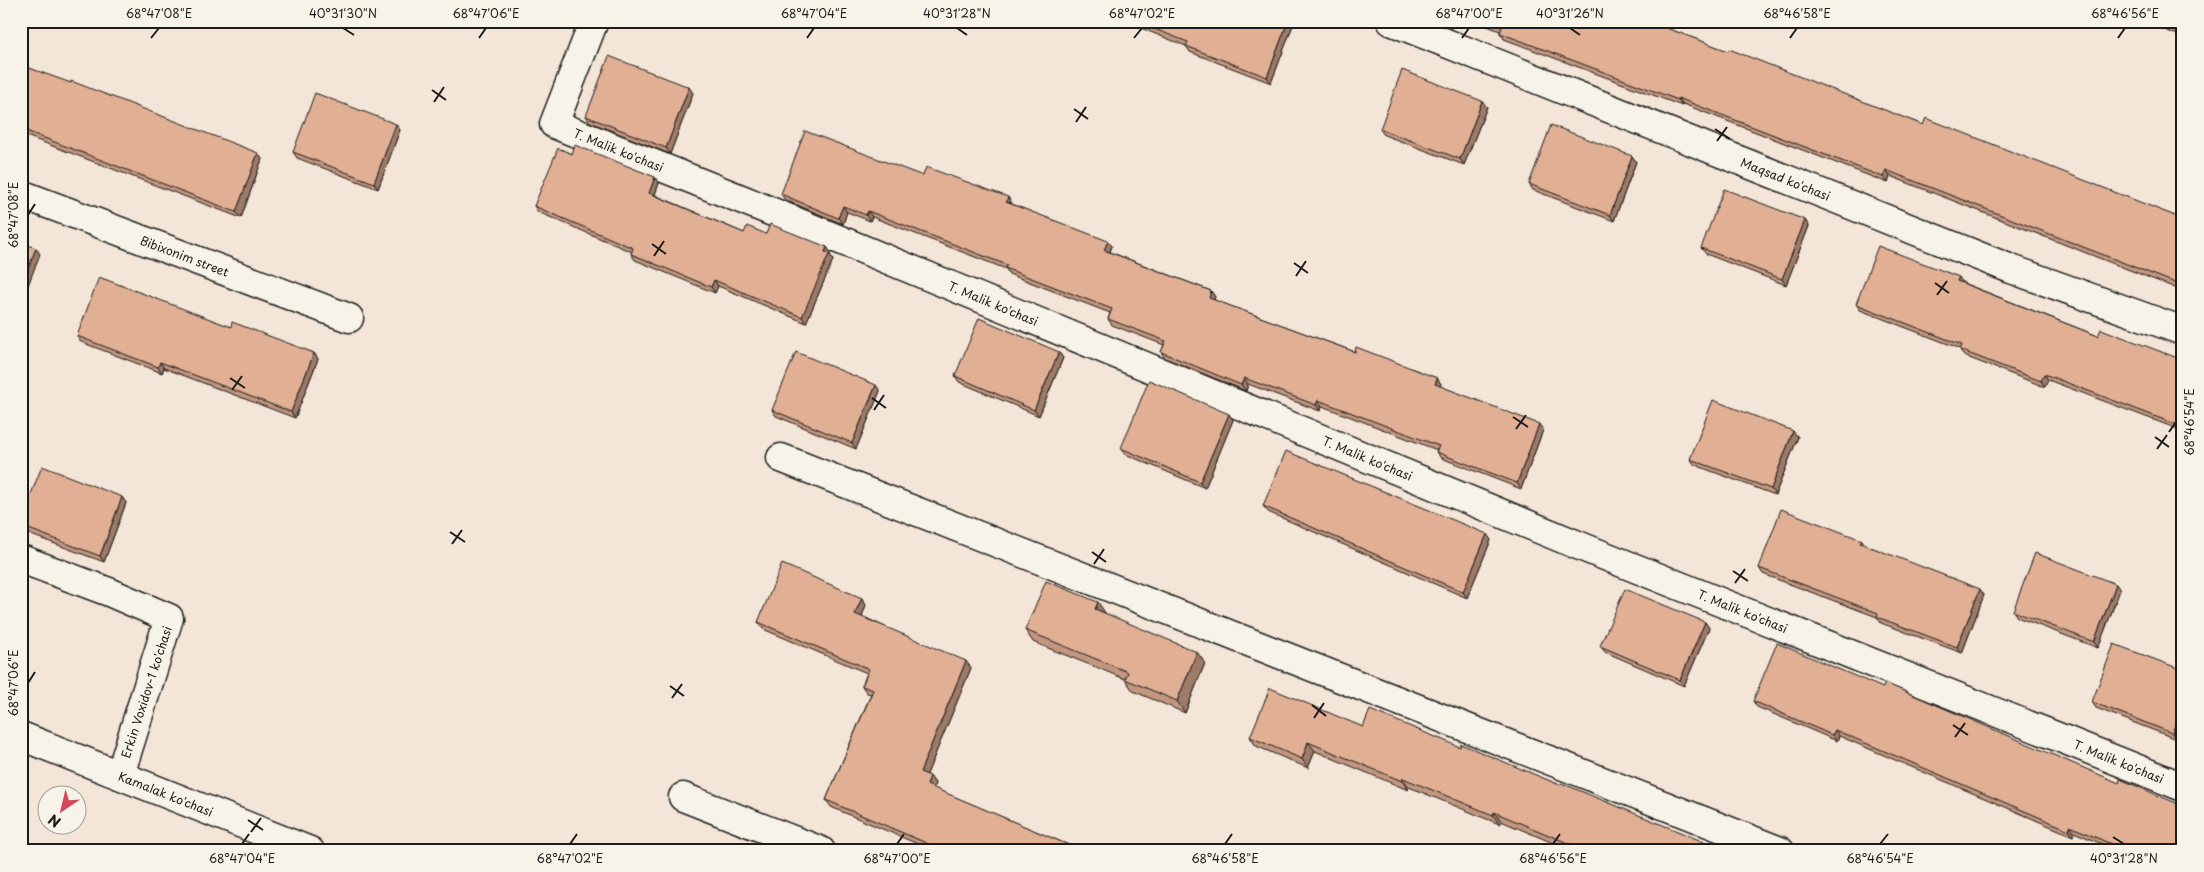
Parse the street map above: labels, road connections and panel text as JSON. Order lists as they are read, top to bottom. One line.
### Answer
{"streets":{"street":["T. Malik ko'chasi","Maqsad ko'chasi","Bibixonim street","Erkin Voxidov-1 ko'chasi","Kamalak ko'chasi"]},"crossings":[["Erkin Voxidov-1 ko'chasi","Kamalak ko'chasi"]],"north":"bottom left","coordinates":["68°47'08\"E","40°31'30\"N","68°47'06\"E","68°47'04\"E","40°31'28\"N","68°47'02\"E","68°47'00\"E","40°31'26\"N","68°46'58\"E","68°46'56\"E","68°46'54\"E"]}
